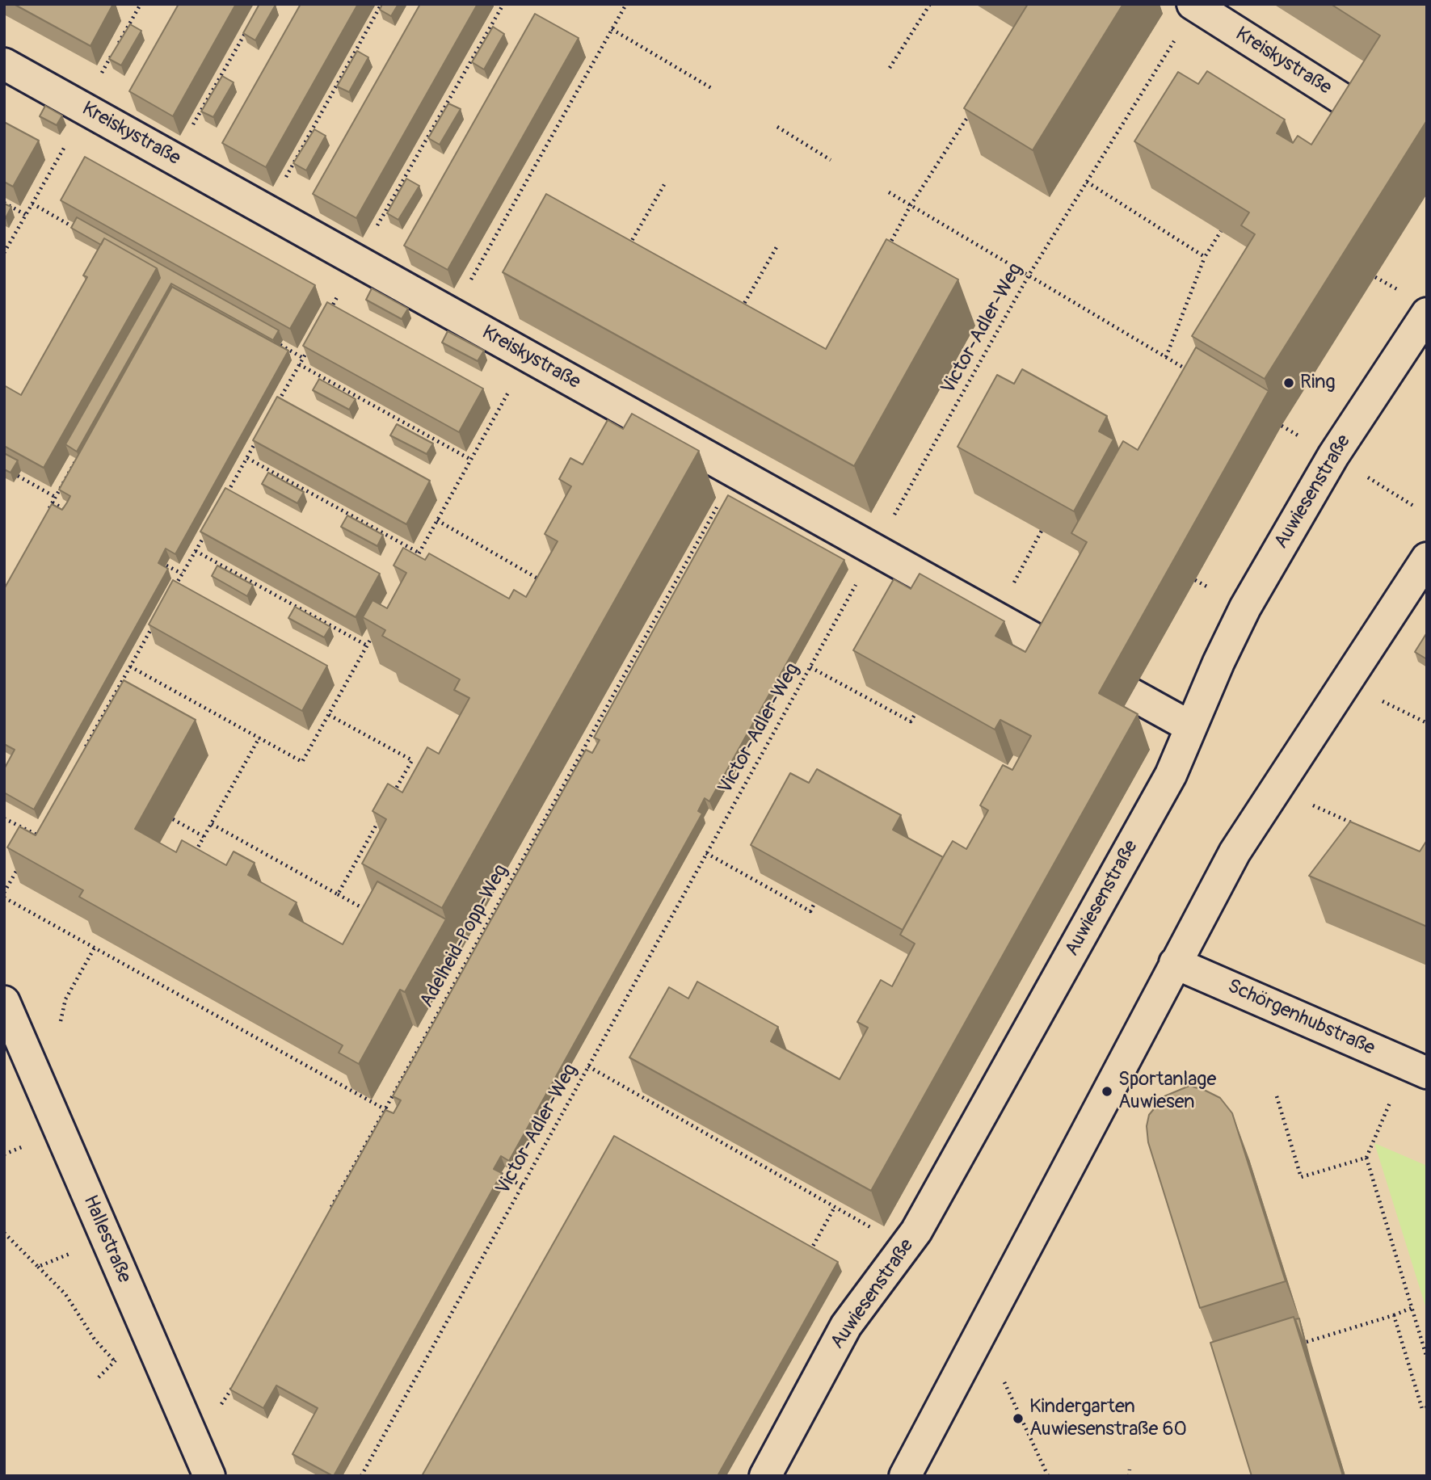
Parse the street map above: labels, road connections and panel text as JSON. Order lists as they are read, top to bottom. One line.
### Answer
{"streets":{"street":["Kreiskystraße","Auwiesenstraße","Schörgenhubstraße","Hallestraße"],"path":["Victor-Adler-Weg","Adelheid-Popp-Weg"]},"crossings":[["Kreiskystraße","Victor-Adler-Weg"],["Kreiskystraße","Adelheid-Popp-Weg"]],"places":["Ring","Sportanlage Auwiesen","Kindergarten Auwiesenstraße 60"]}
